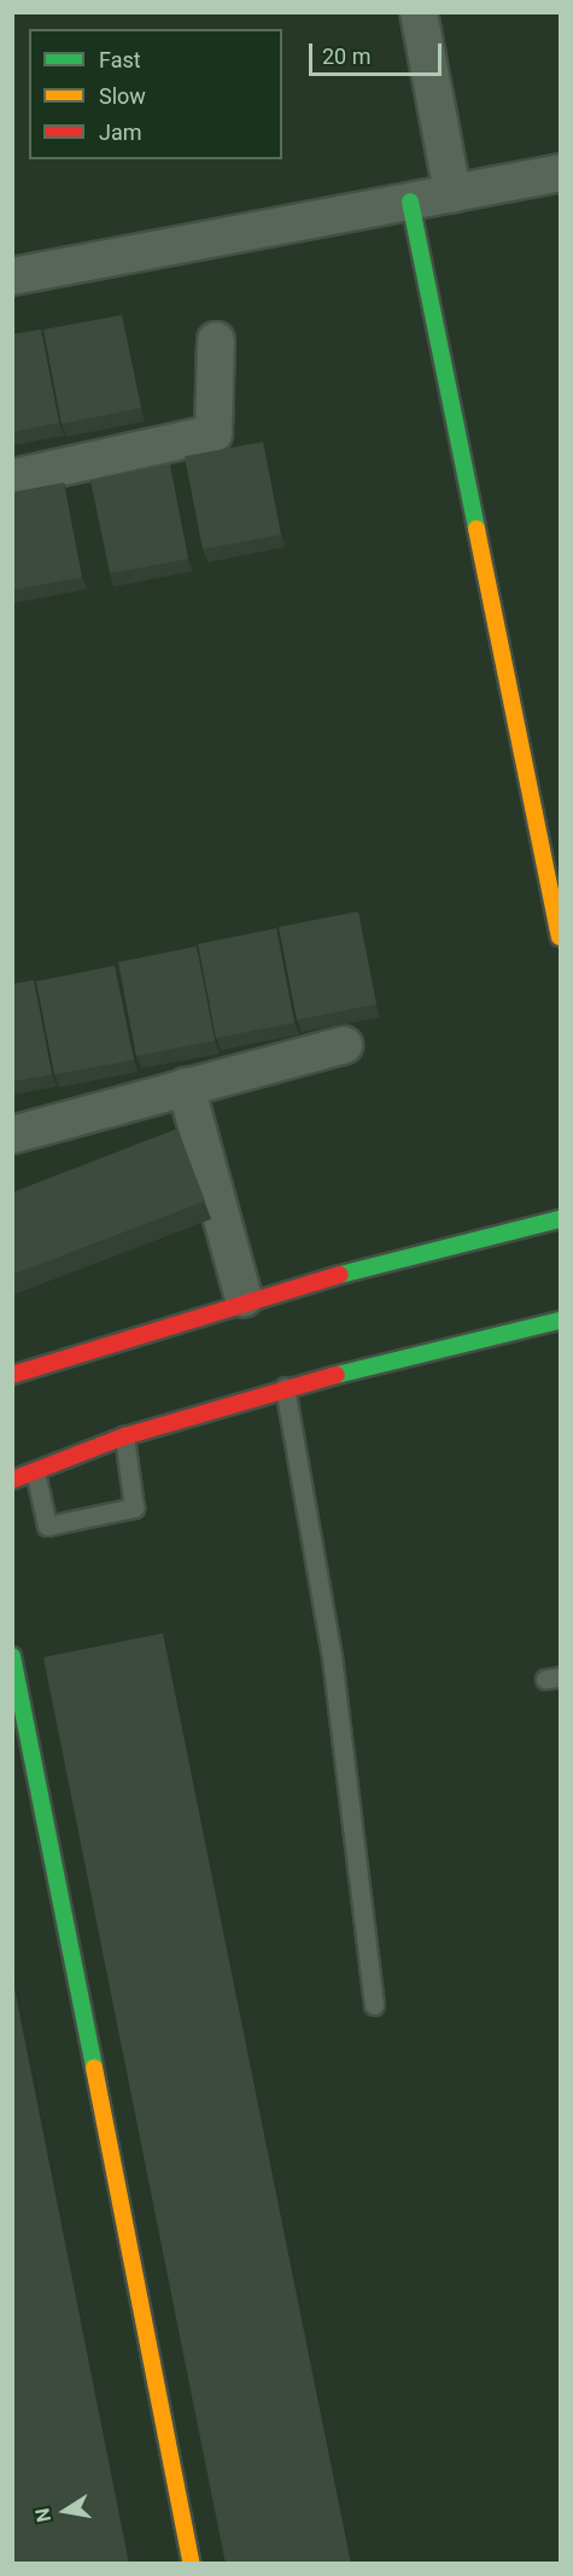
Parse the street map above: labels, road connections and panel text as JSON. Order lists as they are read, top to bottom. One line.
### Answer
{"legend":["Fast","Slow","Jam"],"scale_bar":"20 m","north":"left"}
